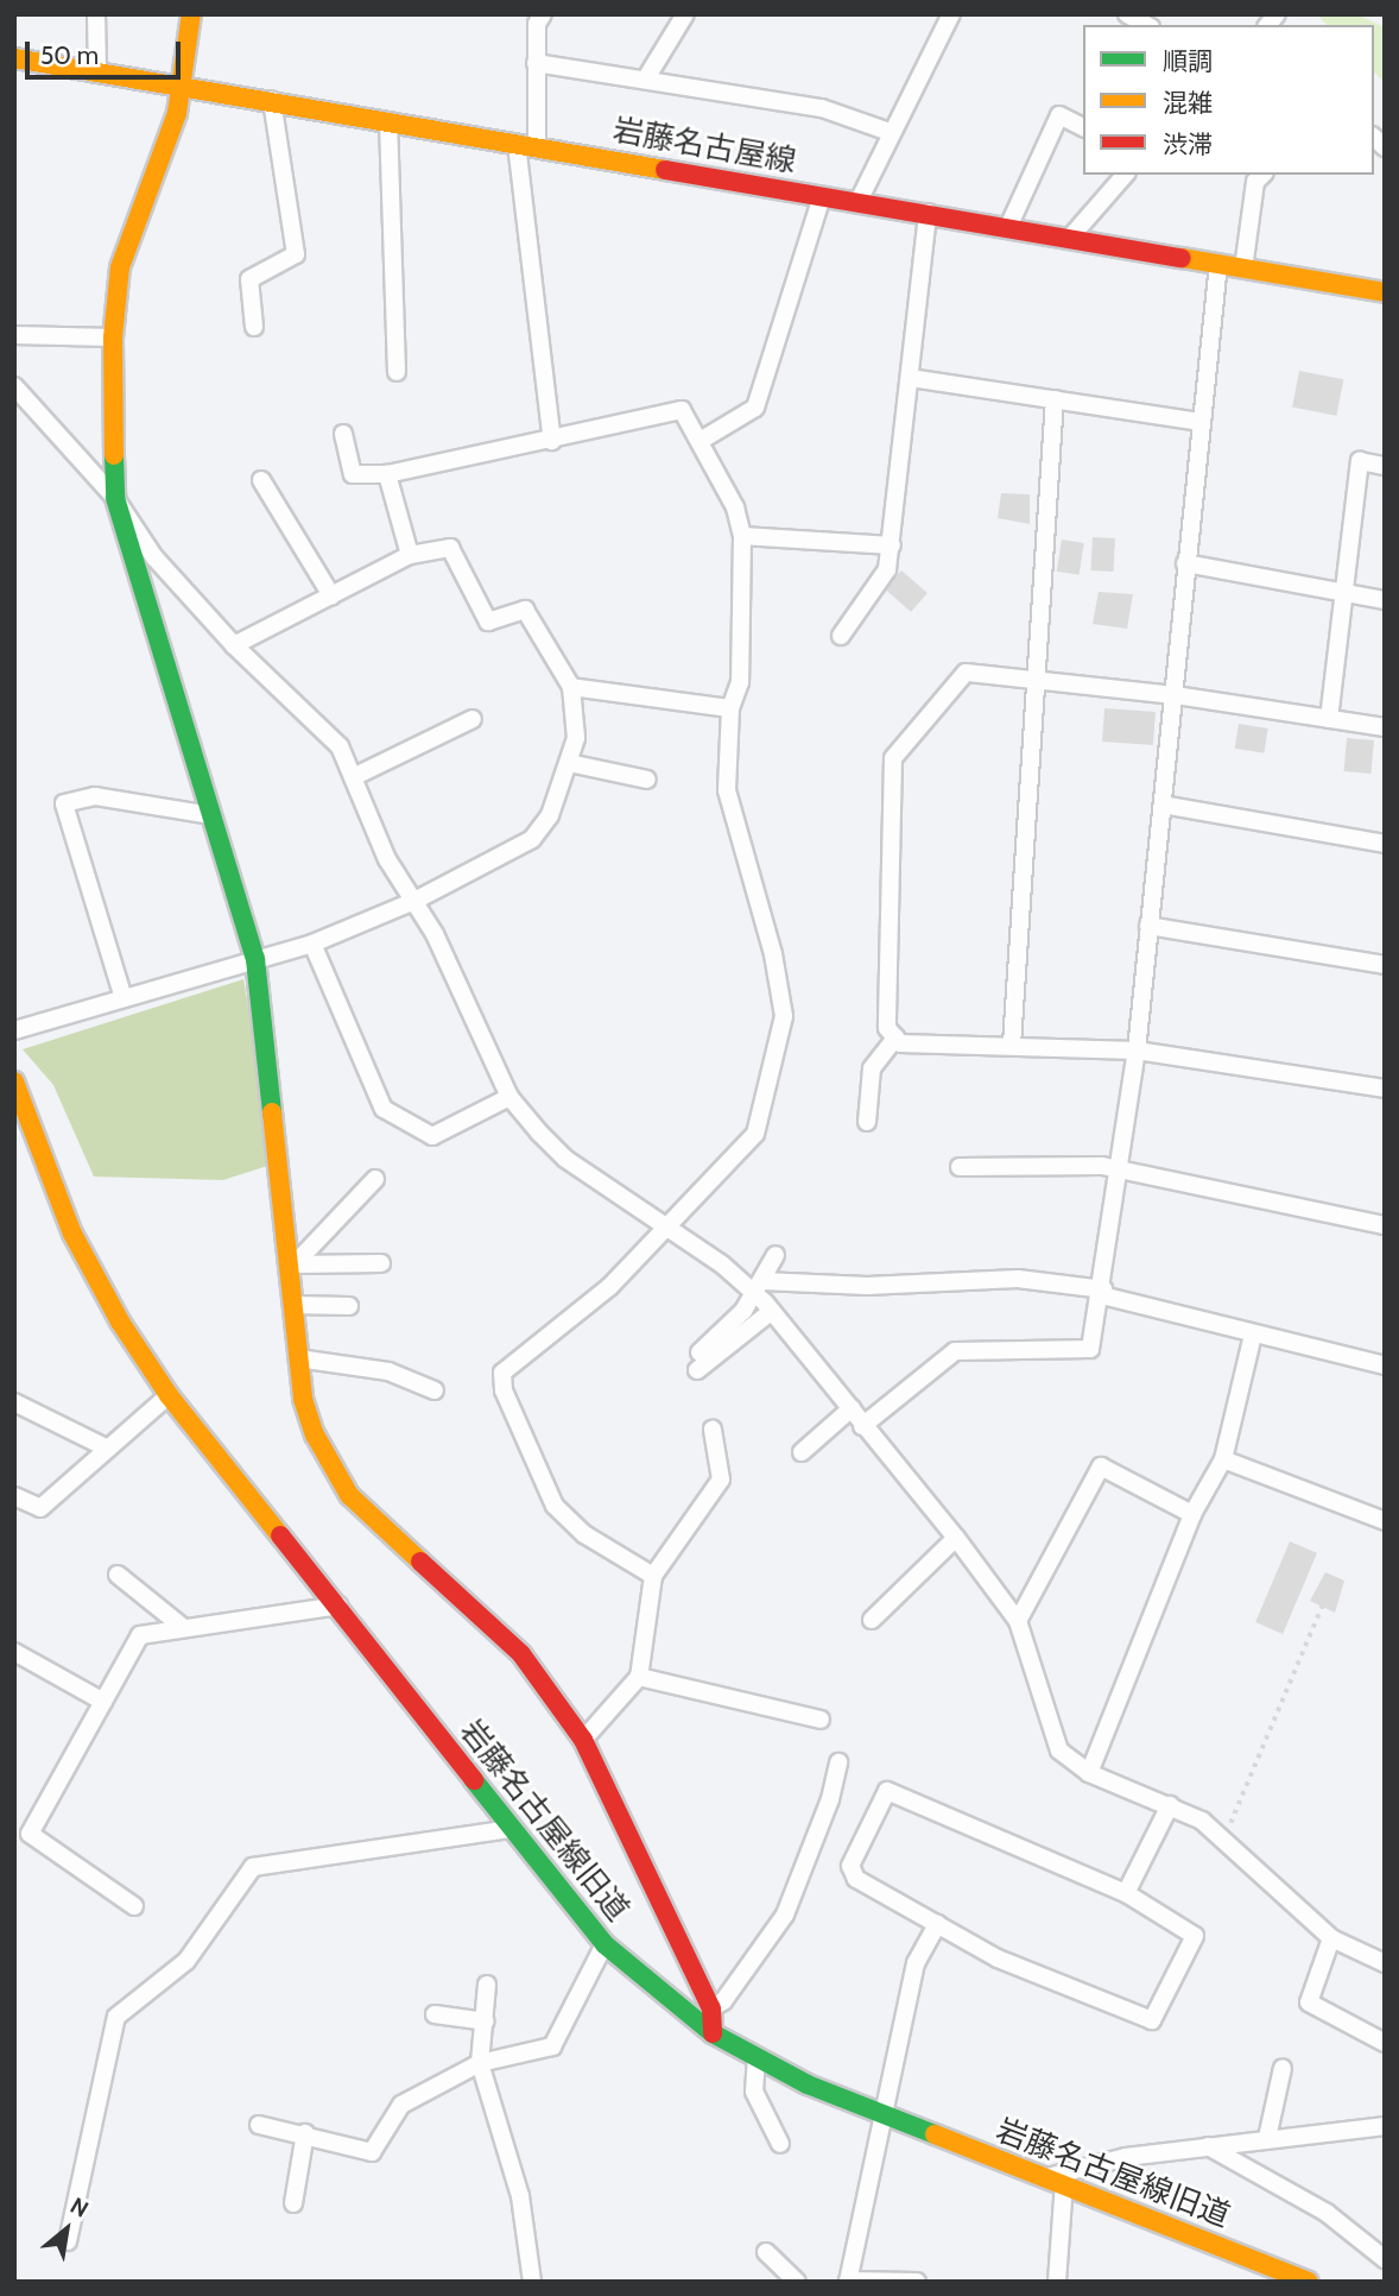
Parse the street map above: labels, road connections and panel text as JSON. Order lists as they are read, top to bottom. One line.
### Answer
{"streets":{"street":["岩藤名古屋線","岩藤名古屋線旧道"]},"legend":["順調","混雑","渋滞"],"scale_bar":"50 m","north":"top right"}
